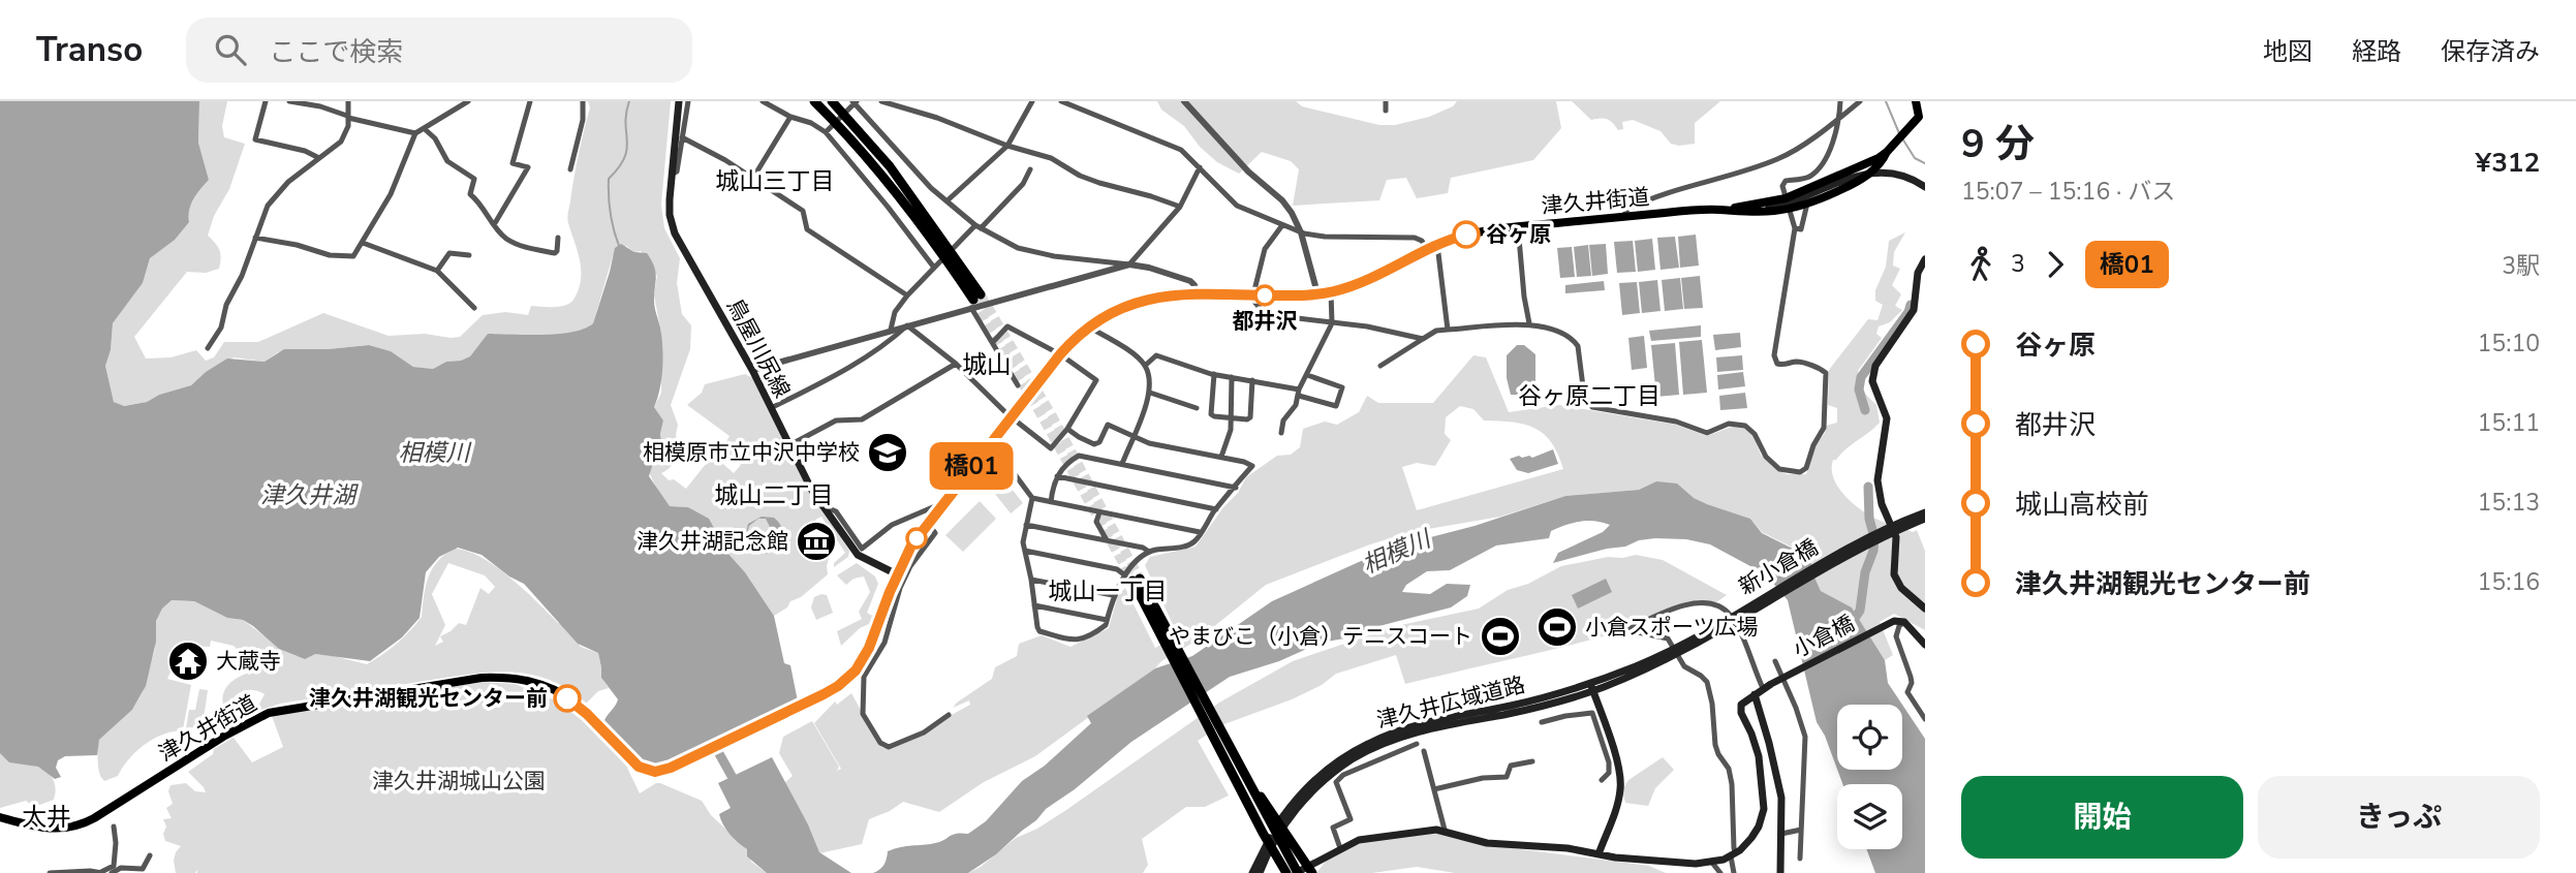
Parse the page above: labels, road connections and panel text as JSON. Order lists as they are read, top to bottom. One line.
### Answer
{"streets":{"highway":["津久井街道"],"main road":["鳥屋川尻線","新小倉橋","小倉橋","津久井広域道路"]},"crossings":[["津久井街道","鳥屋川尻線"],["新小倉橋","津久井広域道路"]],"districts":["城山三丁目","城山","谷ヶ原二丁目","城山二丁目","城山一丁目","太井"],"water":["相模川","津久井湖"],"parks":["津久井湖城山公園"],"places":{"other":["谷ヶ原","都井沢","津久井湖観光センター前"],"school or university":["相模原市立中沢中学校"],"museum":["津久井湖記念館"],"sports":["小倉スポーツ広場","やまびこ（小倉）テニスコート"],"temple":["大蔵寺"]},"lines":["bus line 橋01"],"page":{"header":"Transo","search":"ここで検索","nav":["地図","経路","保存済み"],"on_map":"橋01","heading":["9 分","15:07 – 15:16 · バス","¥312"],"legs":["3","橋01","3駅"],"list":[{"name":"谷ヶ原","value":"15:10"},{"name":"都井沢","value":"15:11"},{"name":"城山高校前","value":"15:13"},{"name":"津久井湖観光センター前","value":"15:16"}],"buttons":["開始","きっぷ"]}}
